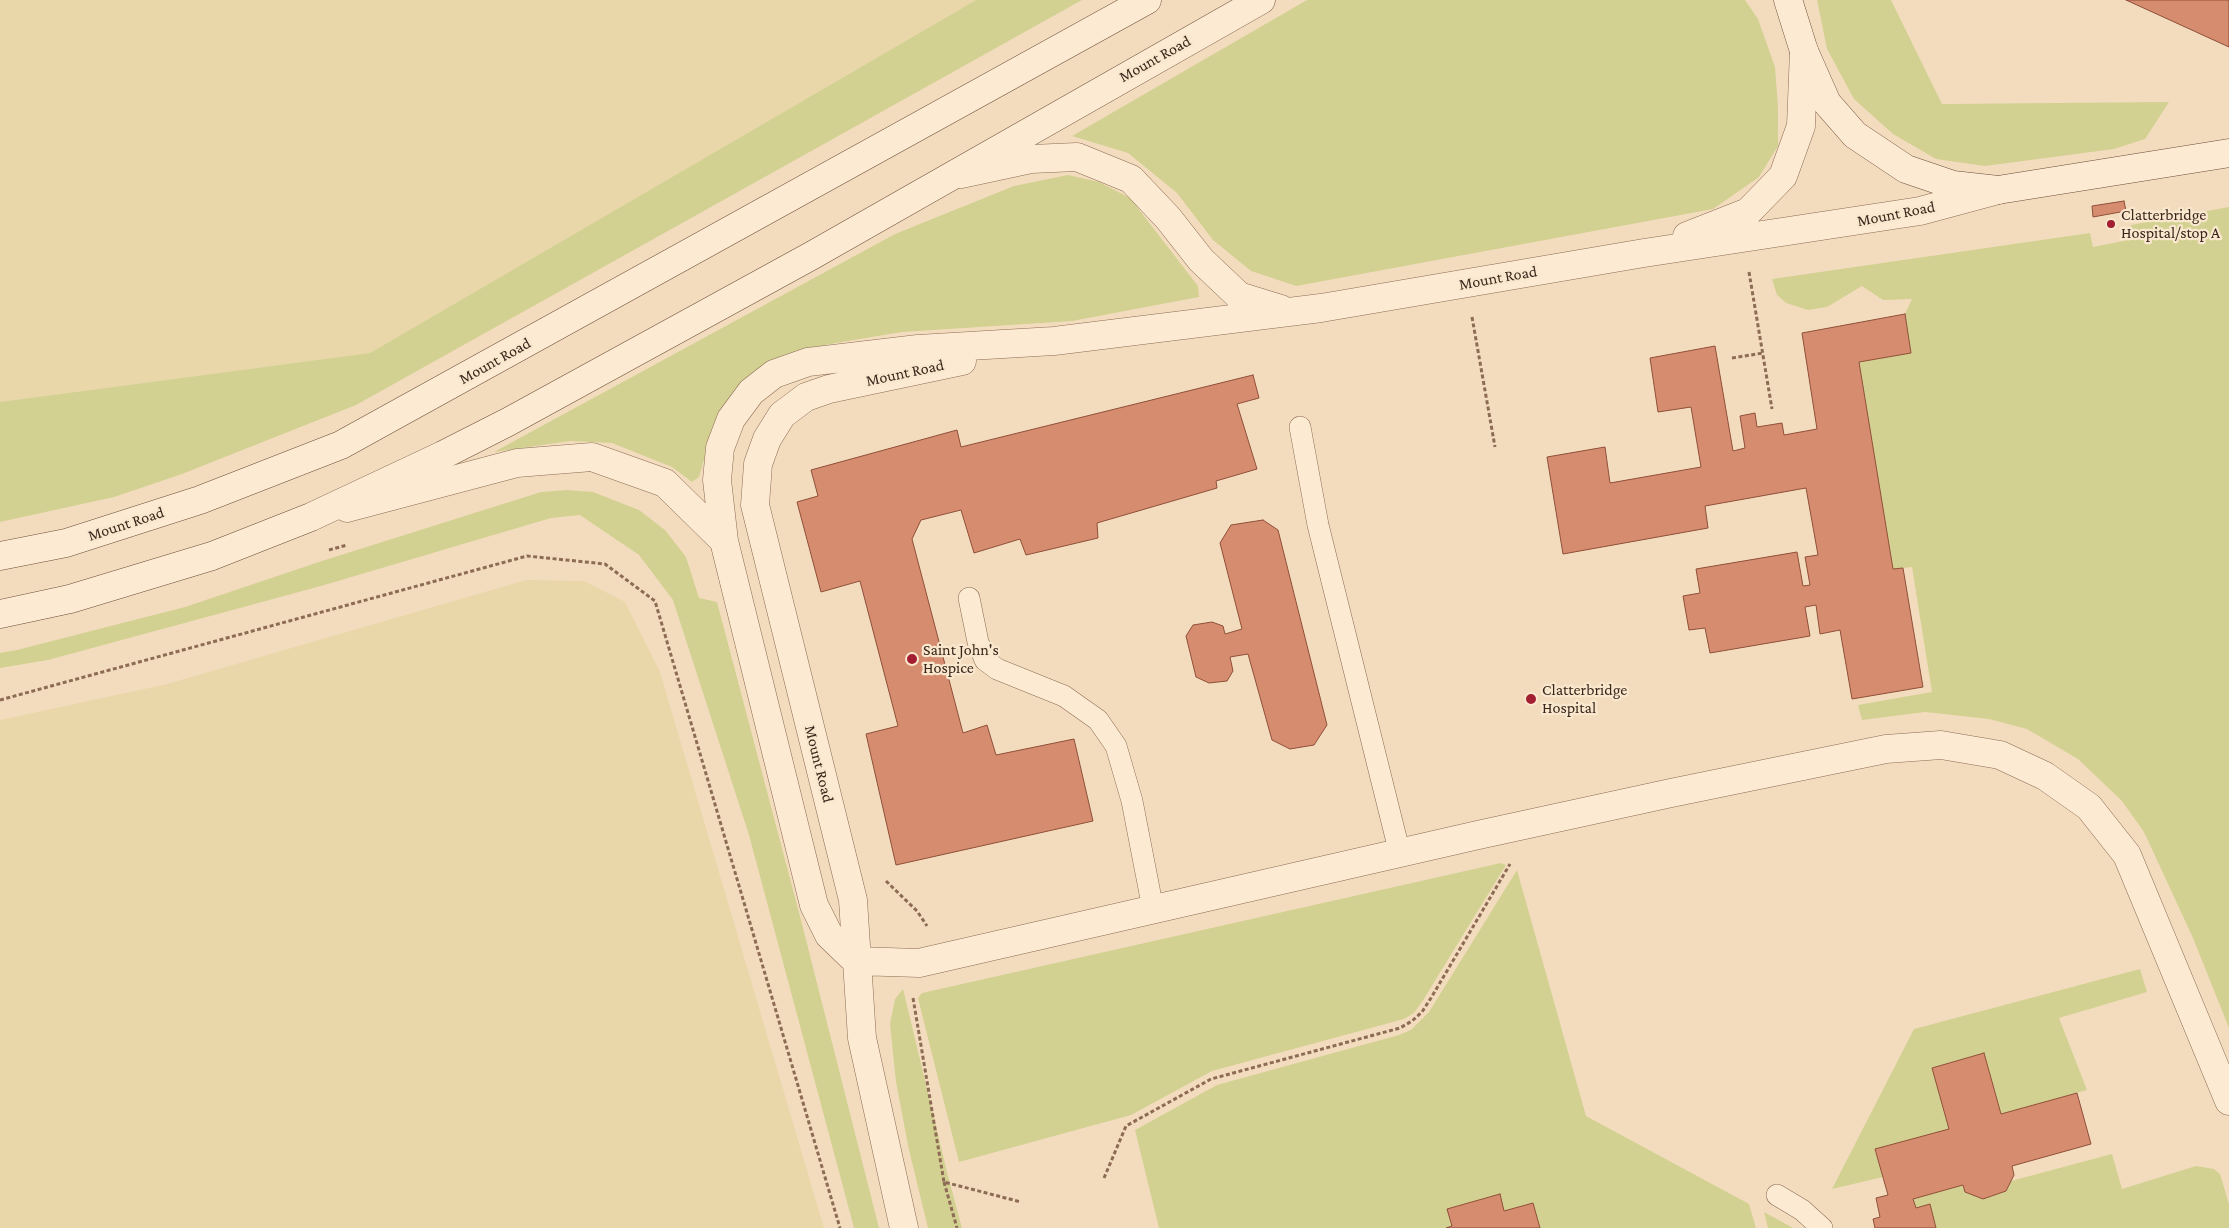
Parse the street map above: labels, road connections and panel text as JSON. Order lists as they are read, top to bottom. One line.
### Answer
{"streets":{"street":["Mount Road"]},"places":["Clatterbridge Hospital/stop A","Saint John's Hospice","Clatterbridge Hospital"]}
